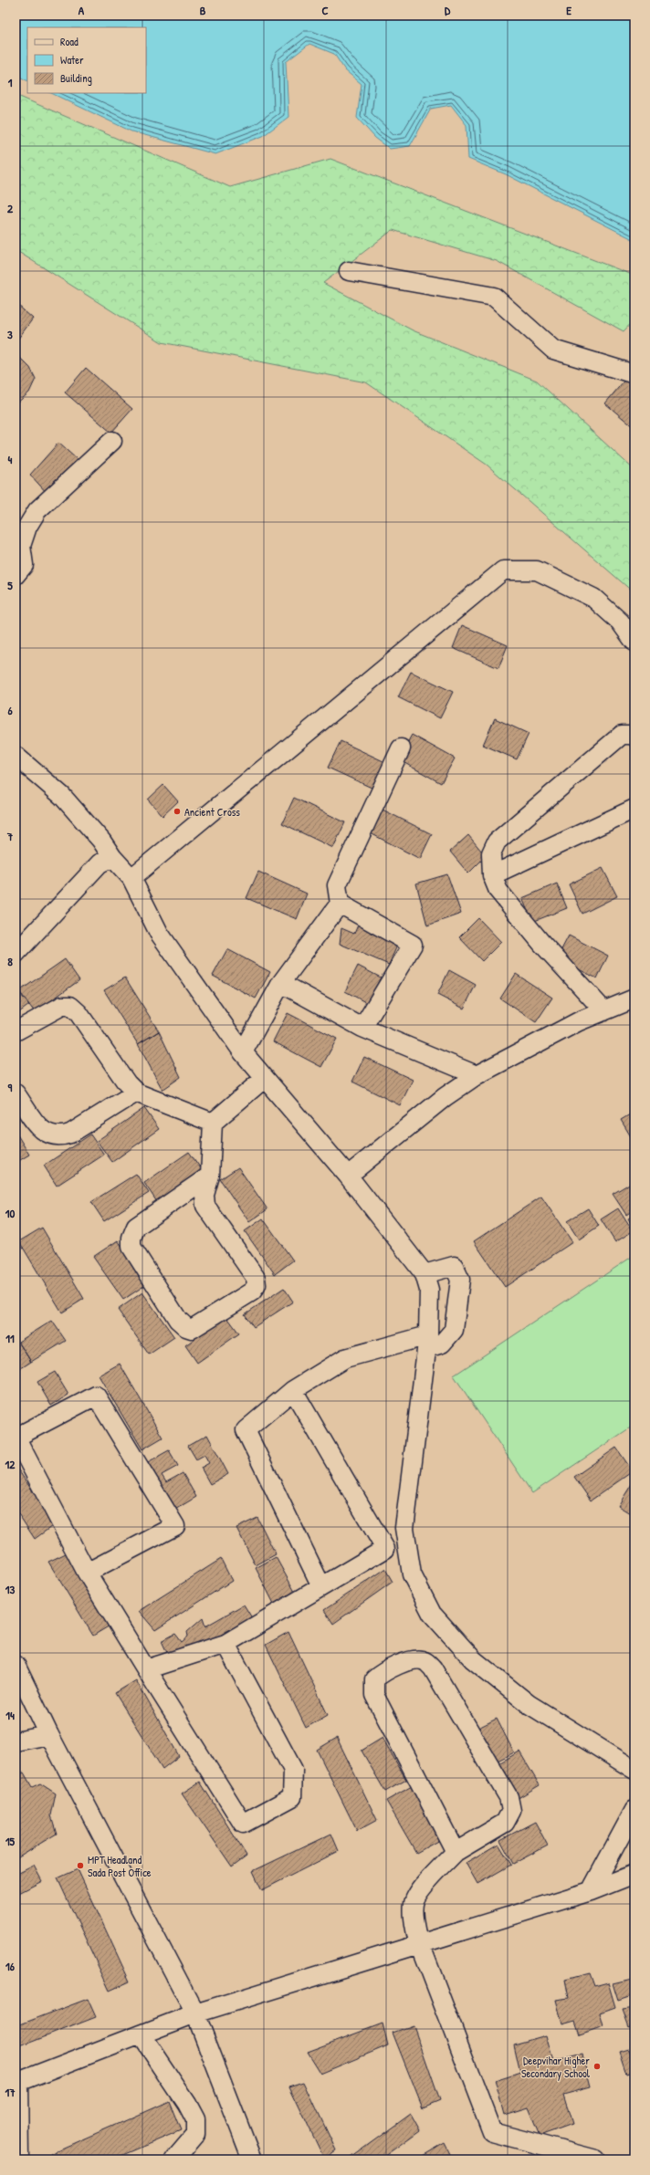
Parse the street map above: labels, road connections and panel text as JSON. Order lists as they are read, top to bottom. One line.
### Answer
{"places":["Ancient Cross","MPT Headland Sada Post Office","Deepvihar Higher Secondary School"],"legend":["Road","Water","Building"],"grid":{"columns":["A","B","C","D","E"],"rows":["1","2","3","4","5","6","7","8","9","10","11","12","13","14","15","16","17"]}}
